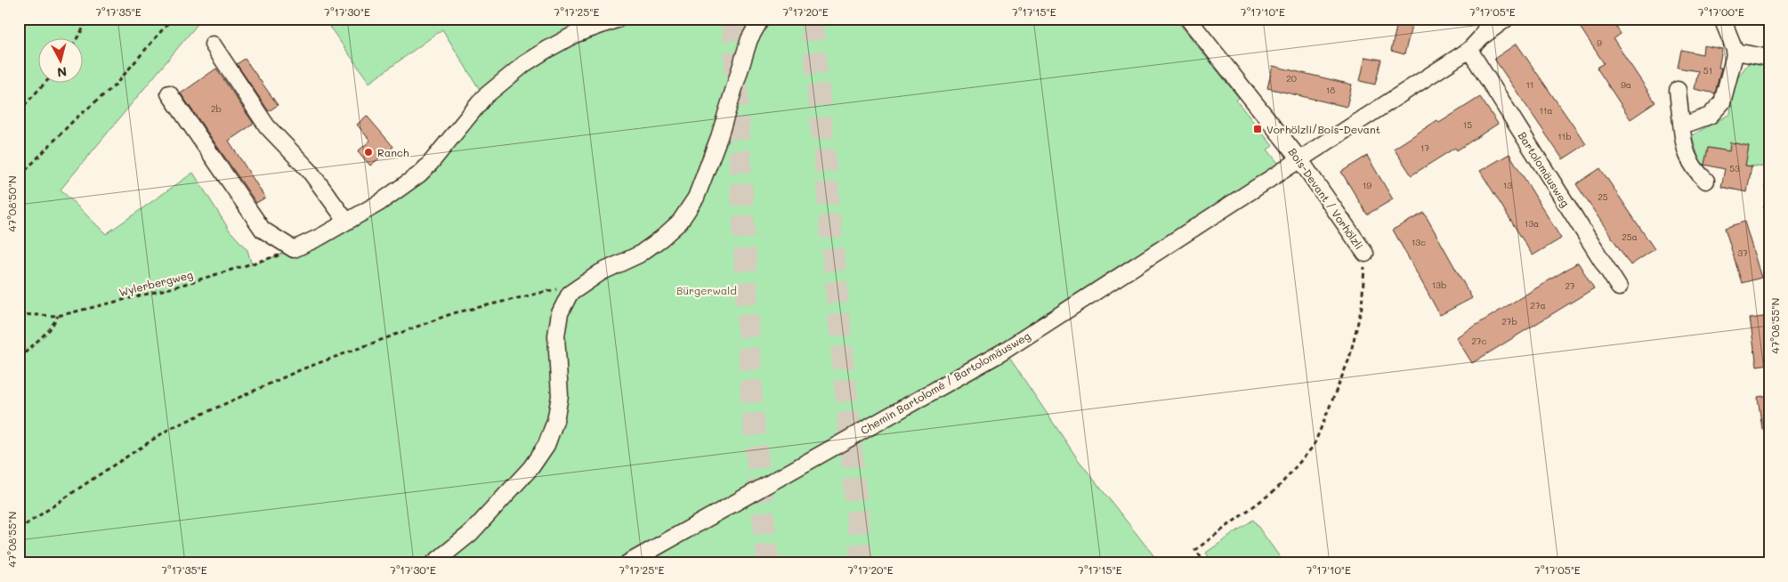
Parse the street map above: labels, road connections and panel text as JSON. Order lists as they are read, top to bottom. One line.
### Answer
{"streets":{"street":["Bartolomäusweg","Bois-Devant / Vorhölzli","Chemin Bartolomé / Bartolomäusweg"],"path":["Wylerbergweg"]},"crossings":[["Bois-Devant / Vorhölzli","Chemin Bartolomé / Bartolomäusweg"]],"parks":["Bürgerwald"],"places":{"transit":["Vorhölzli/Bois-Devant"],"other":["Ranch"]},"house_numbers":["9","51","20","11","9a","18","2b","11a","15","11b","17","53","19","13","25","13a","25a","13c","37","13b","27","27a","27b","27c"],"north":"bottom","coordinates":["7°17'35\"E","7°17'30\"E","7°17'25\"E","7°17'20\"E","7°17'15\"E","7°17'10\"E","7°17'05\"E","7°17'00\"E","47°08'50\"N","47°08'55\"N"]}
